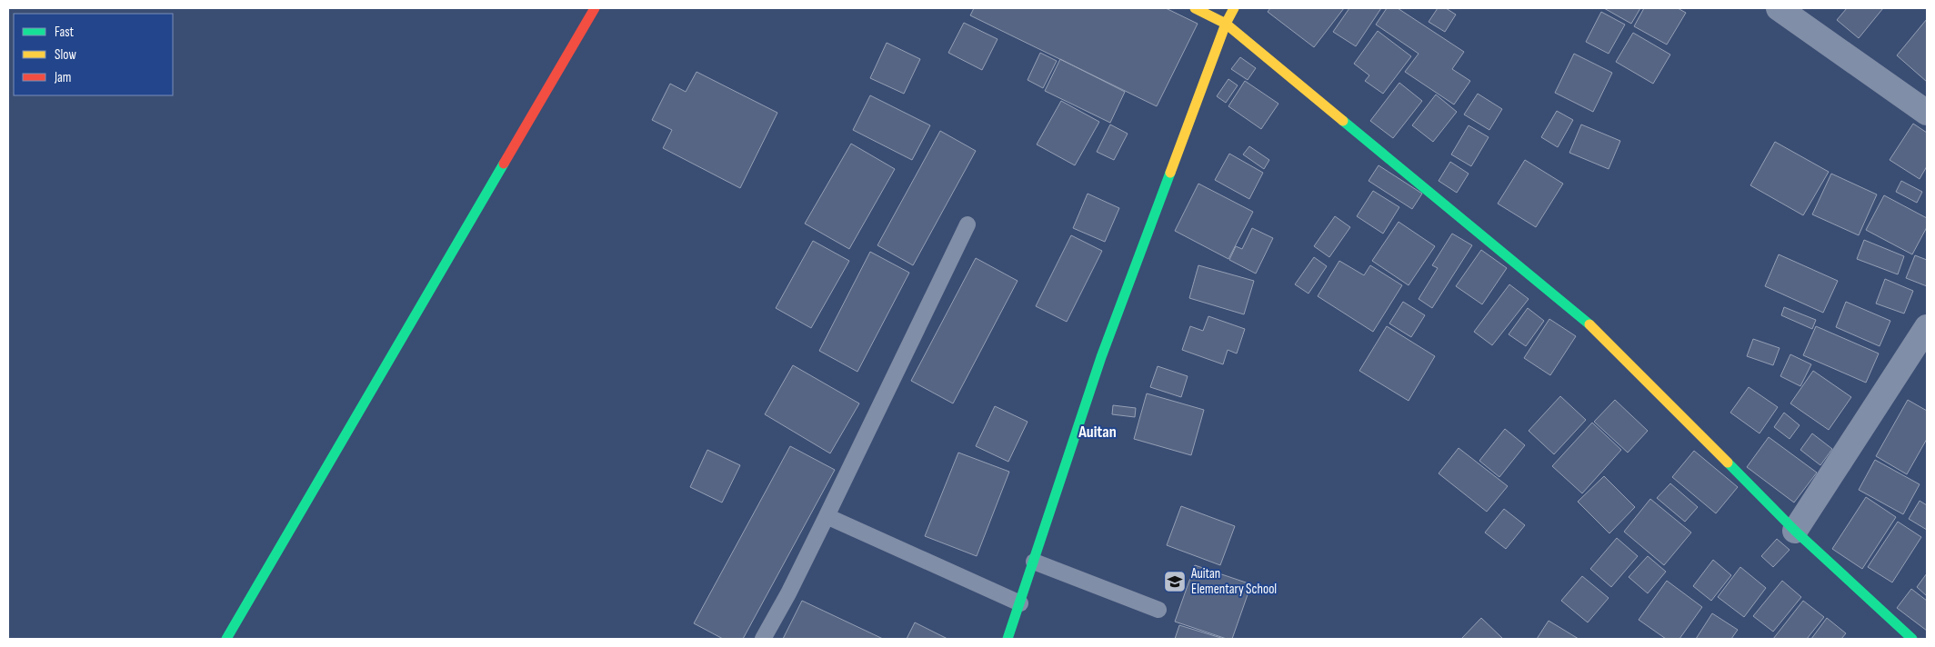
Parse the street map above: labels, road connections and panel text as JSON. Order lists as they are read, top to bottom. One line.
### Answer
{"districts":["Auitan"],"places":{"school or university":["Auitan Elementary School"]},"legend":["Fast","Slow","Jam"]}
